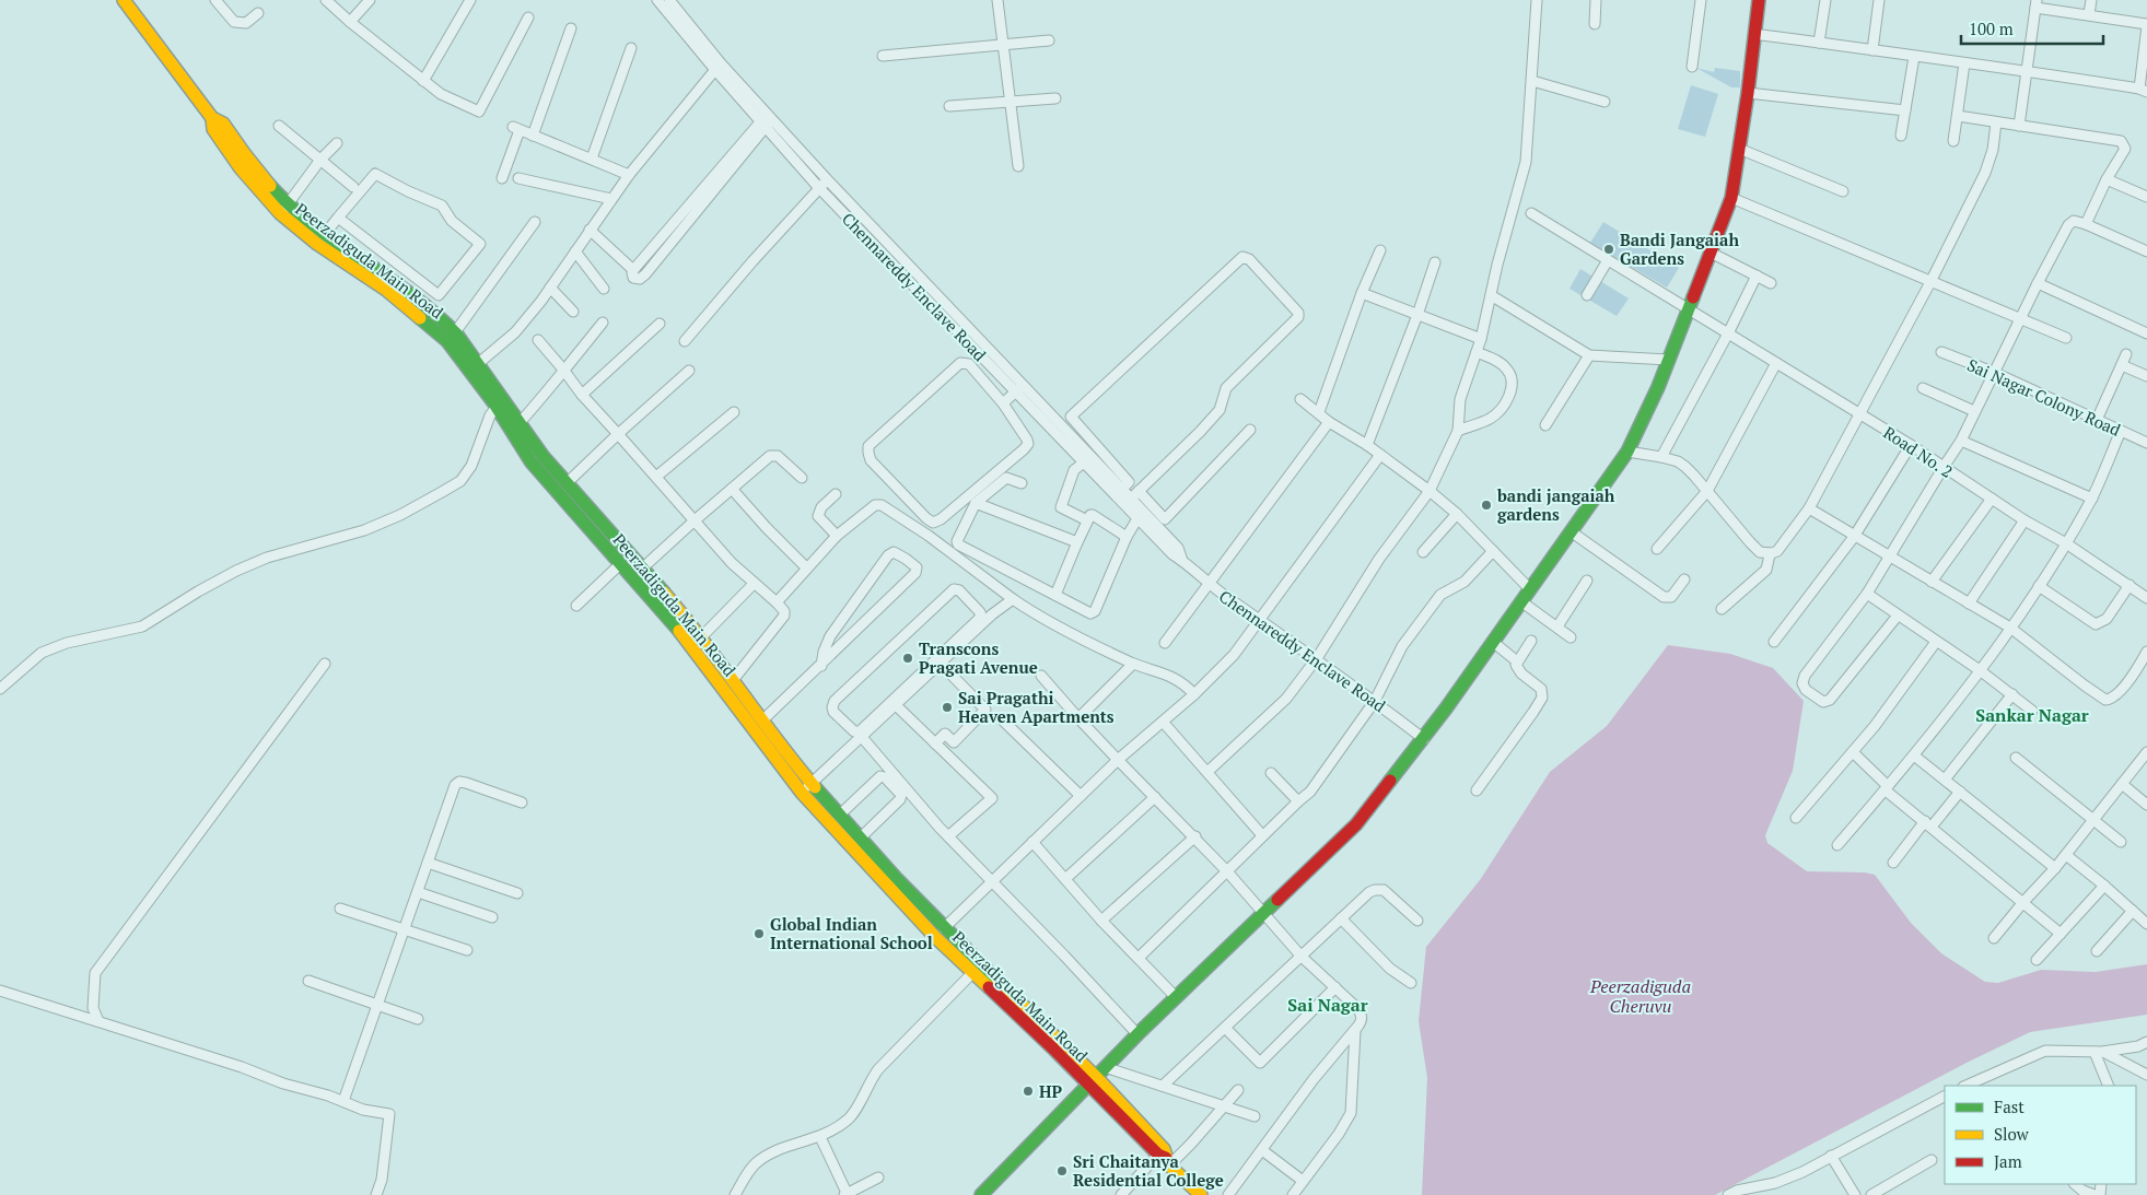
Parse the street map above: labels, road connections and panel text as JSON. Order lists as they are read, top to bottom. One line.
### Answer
{"streets":{"street":["Peerzadiguda Main Road","Chennareddy Enclave Road","Sai Nagar Colony Road","Road No. 2"]},"districts":["Sankar Nagar","Sai Nagar"],"water":["Peerzadiguda Cheruvu"],"places":["Bandi Jangaiah Gardens","bandi jangaiah gardens","Transcons Pragati Avenue","Sai Pragathi Heaven Apartments","Global Indian International School","HP","Sri Chaitanya Residential College"],"legend":["Fast","Slow","Jam"],"scale_bar":"100 m"}
